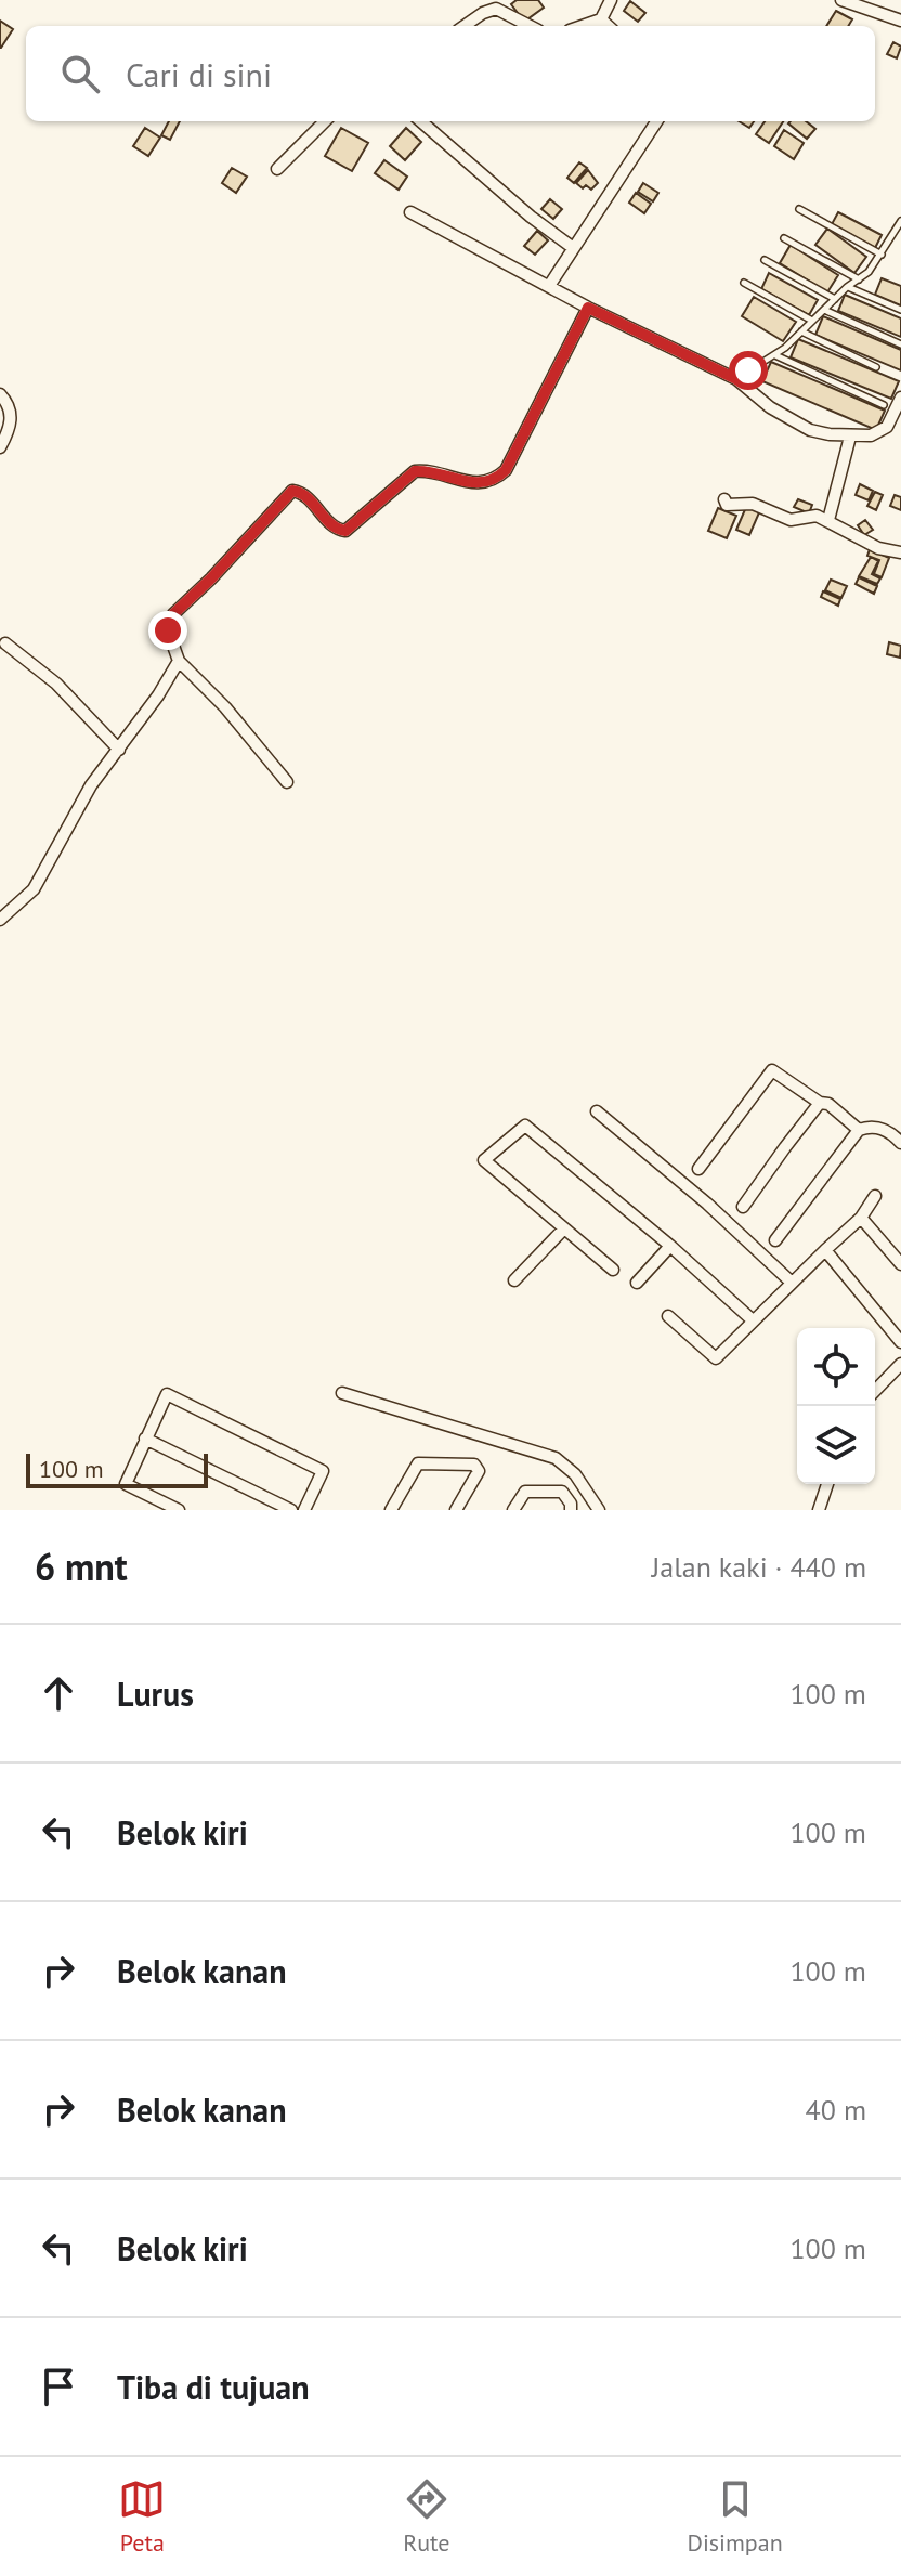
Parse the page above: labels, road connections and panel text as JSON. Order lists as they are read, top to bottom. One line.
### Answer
{"scale_bar":"100 m","page":{"search":"Cari di sini","scale":"100 m","heading":["6 mnt","Jalan kaki · 440 m"],"list":[["Lurus","100 m"],["Belok kiri","100 m"],["Belok kanan","100 m"],["Belok kanan","40 m"],["Belok kiri","100 m"],"Tiba di tujuan"],"nav":["Peta","Rute","Disimpan"]}}
